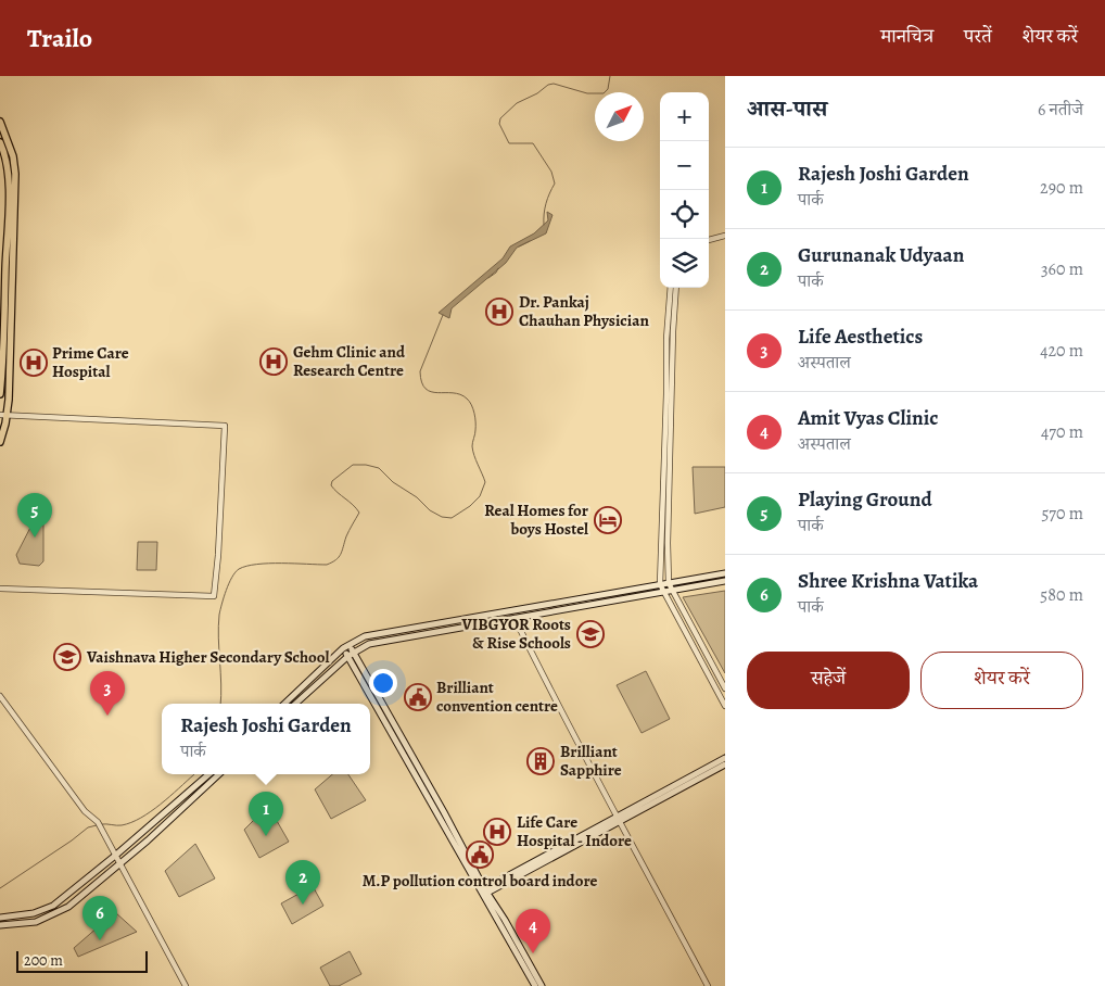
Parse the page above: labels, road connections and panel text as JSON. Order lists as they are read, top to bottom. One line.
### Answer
{"places":{"hospital":["Dr. Pankaj Chauhan Physician","Gehm Clinic and Research Centre","Prime Care Hospital","Life Care Hospital - Indore"],"hotel":["Real Homes for boys Hostel"],"school or university":["VIBGYOR Roots & Rise Schools","Vaishnava Higher Secondary School"],"public building":["Brilliant convention centre","M.P pollution control board indore"],"building":["Brilliant Sapphire"]},"scale_bar":"200 m","north":"top right","page":{"header":"Trailo","nav":["मानचित्र","परतें","शेयर करें"],"heading":["आस-पास","6 नतीजे"],"map_buttons":["+","−"],"list":[{"mark":"1","name":"Rajesh Joshi Garden","note":"पार्क","value":"290 m"},{"mark":"2","name":"Gurunanak Udyaan","note":"पार्क","value":"360 m"},{"mark":"3","name":"Life Aesthetics","note":"अस्पताल","value":"420 m"},{"mark":"4","name":"Amit Vyas Clinic","note":"अस्पताल","value":"470 m"},{"mark":"5","name":"Playing Ground","note":"पार्क","value":"570 m"},{"mark":"6","name":"Shree Krishna Vatika","note":"पार्क","value":"580 m"}],"pins":["5","3","1","2","6","4"],"buttons":["सहेजें","शेयर करें"],"popup":["Rajesh Joshi Garden","पार्क"],"scale":"200 m"}}
